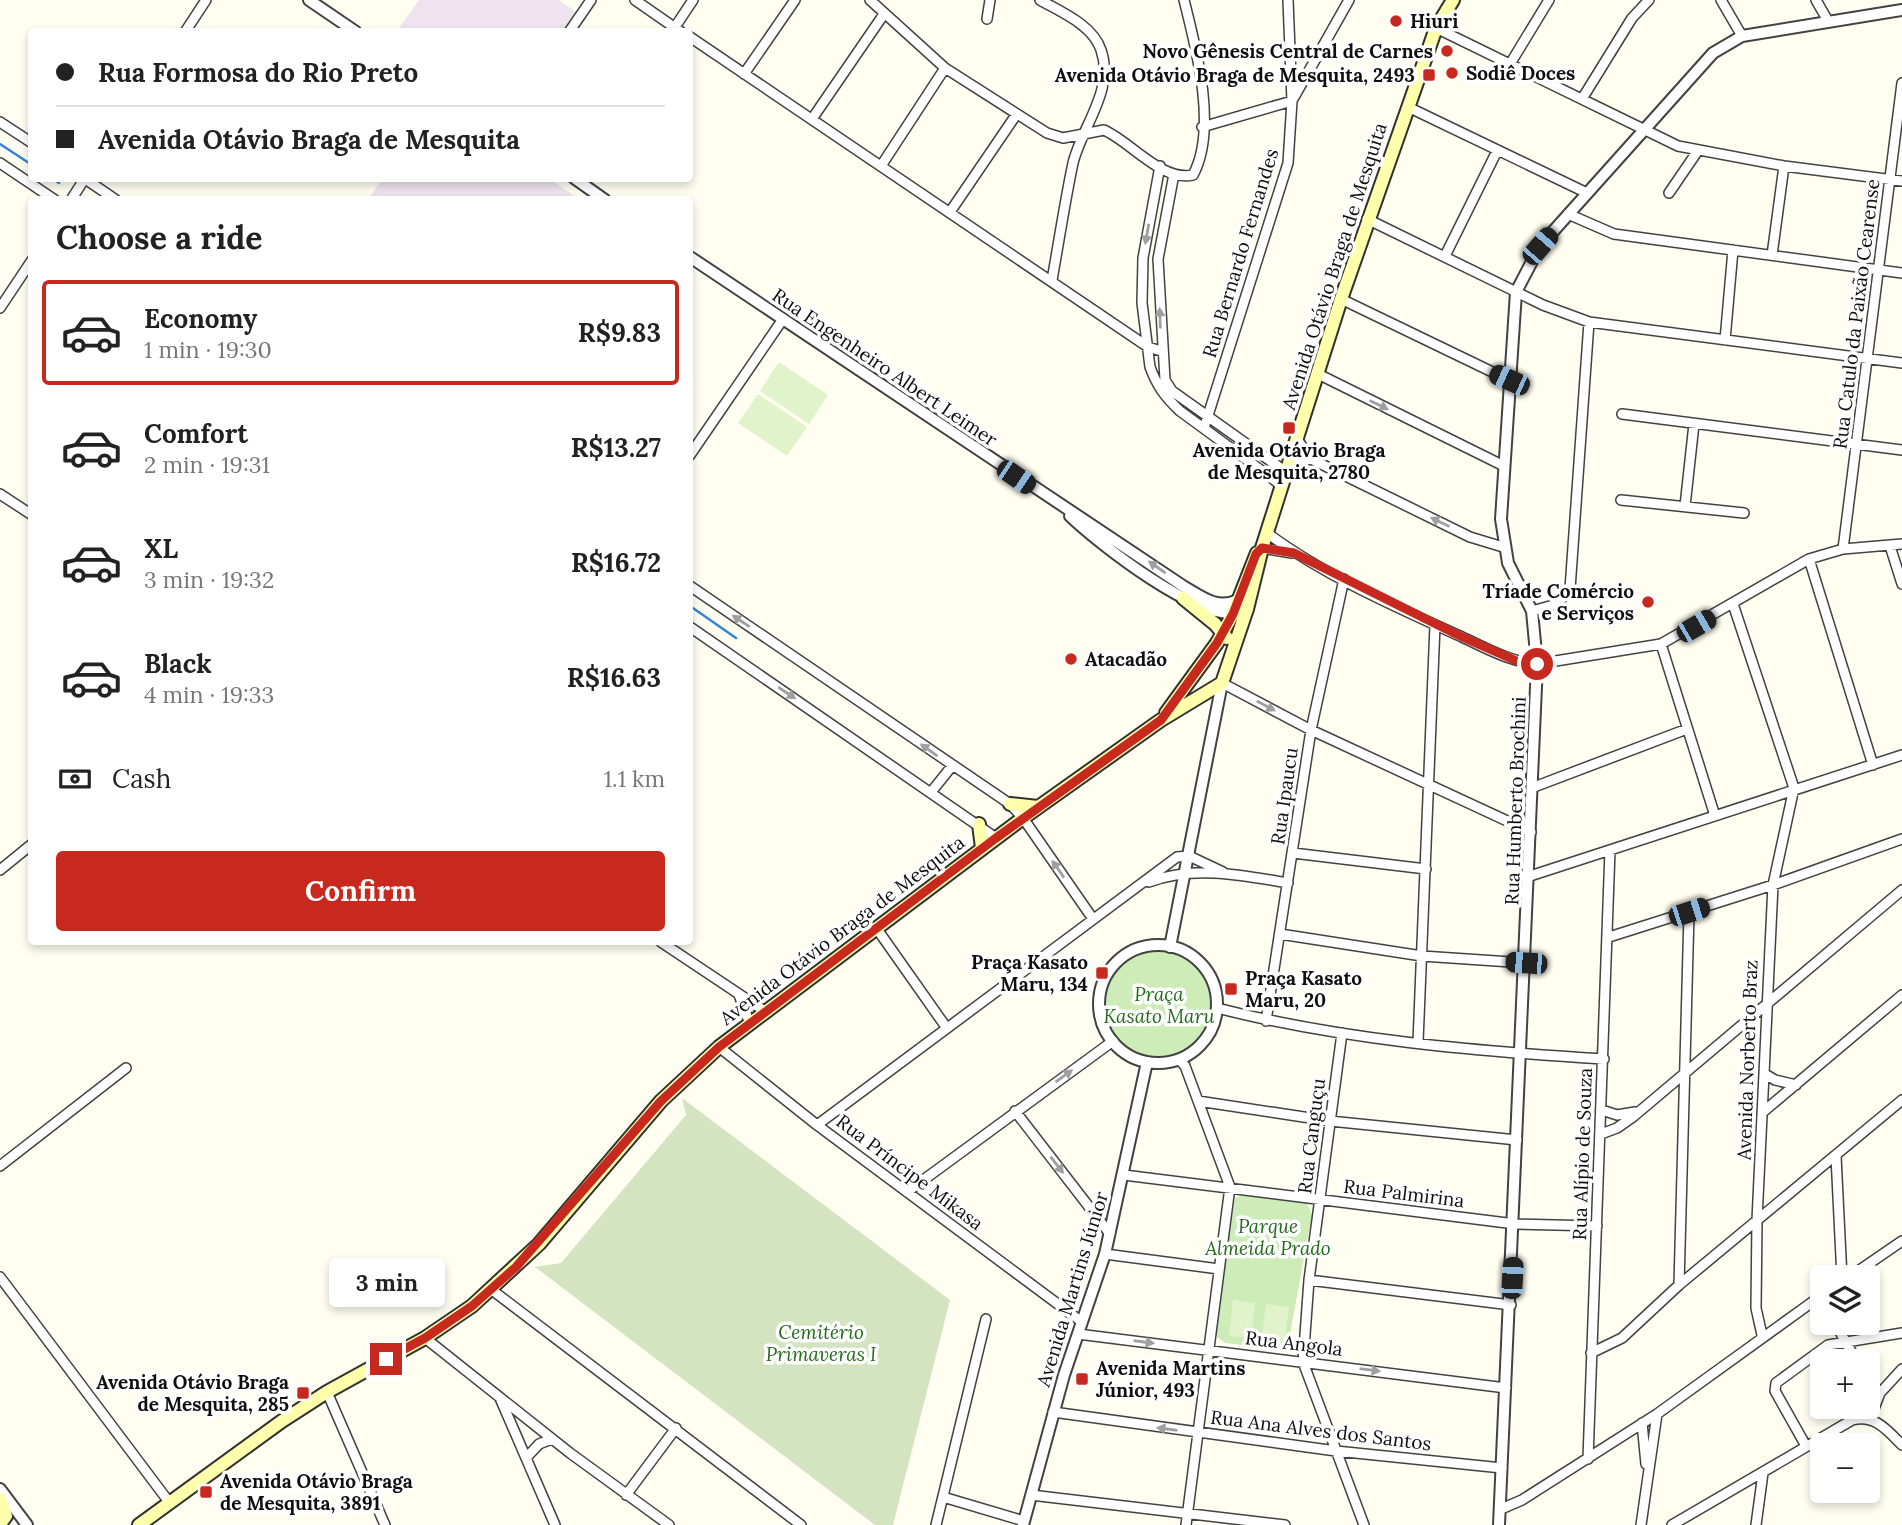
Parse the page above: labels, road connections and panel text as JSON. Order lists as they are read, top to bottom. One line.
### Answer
{"streets":{"main road":["Avenida Otávio Braga de Mesquita"],"street":["Rua Bernardo Fernandes","Rua Catulo da Paixão Cearense","Rua Engenheiro Albert Leimer","Rua Ipaucu","Rua Humberto Brochini","Avenida Norberto Braz","Rua Canguçu","Rua Alípio de Souza","Rua Príncipe Mikasa","Rua Palmirina","Avenida Martins Júnior","Rua Angola","Rua Ana Alves dos Santos"]},"crossings":[["Avenida Otávio Braga de Mesquita","Rua Engenheiro Albert Leimer"],["Avenida Otávio Braga de Mesquita","Rua Príncipe Mikasa"],["Rua Humberto Brochini","Rua Palmirina"],["Rua Humberto Brochini","Rua Angola"],["Rua Humberto Brochini","Rua Ana Alves dos Santos"],["Rua Canguçu","Rua Palmirina"],["Rua Canguçu","Rua Angola"],["Rua Canguçu","Rua Ana Alves dos Santos"],["Rua Alípio de Souza","Rua Palmirina"],["Rua Príncipe Mikasa","Avenida Martins Júnior"],["Rua Palmirina","Avenida Martins Júnior"],["Avenida Martins Júnior","Rua Angola"],["Avenida Martins Júnior","Rua Ana Alves dos Santos"]],"one_way":["Rua Angola"],"parks":["Praça Kasato Maru","Parque Almeida Prado","Cemitério Primaveras I"],"places":{"other":["Hiuri","Novo Gênesis Central de Carnes","Sodiê Doces","Tríade Comércio e Serviços","Atacadão"],"transit":["Avenida Otávio Braga de Mesquita, 2493","Avenida Otávio Braga de Mesquita, 2780","Praça Kasato Maru, 134","Praça Kasato Maru, 20","Avenida Martins Júnior, 493","Avenida Otávio Braga de Mesquita, 285","Avenida Otávio Braga de Mesquita, 3891"]},"page":{"banner":["Rua Formosa do Rio Preto","Avenida Otávio Braga de Mesquita"],"heading":"Choose a ride","list":[{"name":"Economy","note":"1 min · 19:30","value":"R$9.83"},{"name":"Comfort","note":"2 min · 19:31","value":"R$13.27"},{"name":"XL","note":"3 min · 19:32","value":"R$16.72"},{"name":"Black","note":"4 min · 19:33","value":"R$16.63"}],"pay":["Cash","1.1 km"],"buttons":"Confirm","bubble":"3 min","map_buttons":["+","−"]}}
